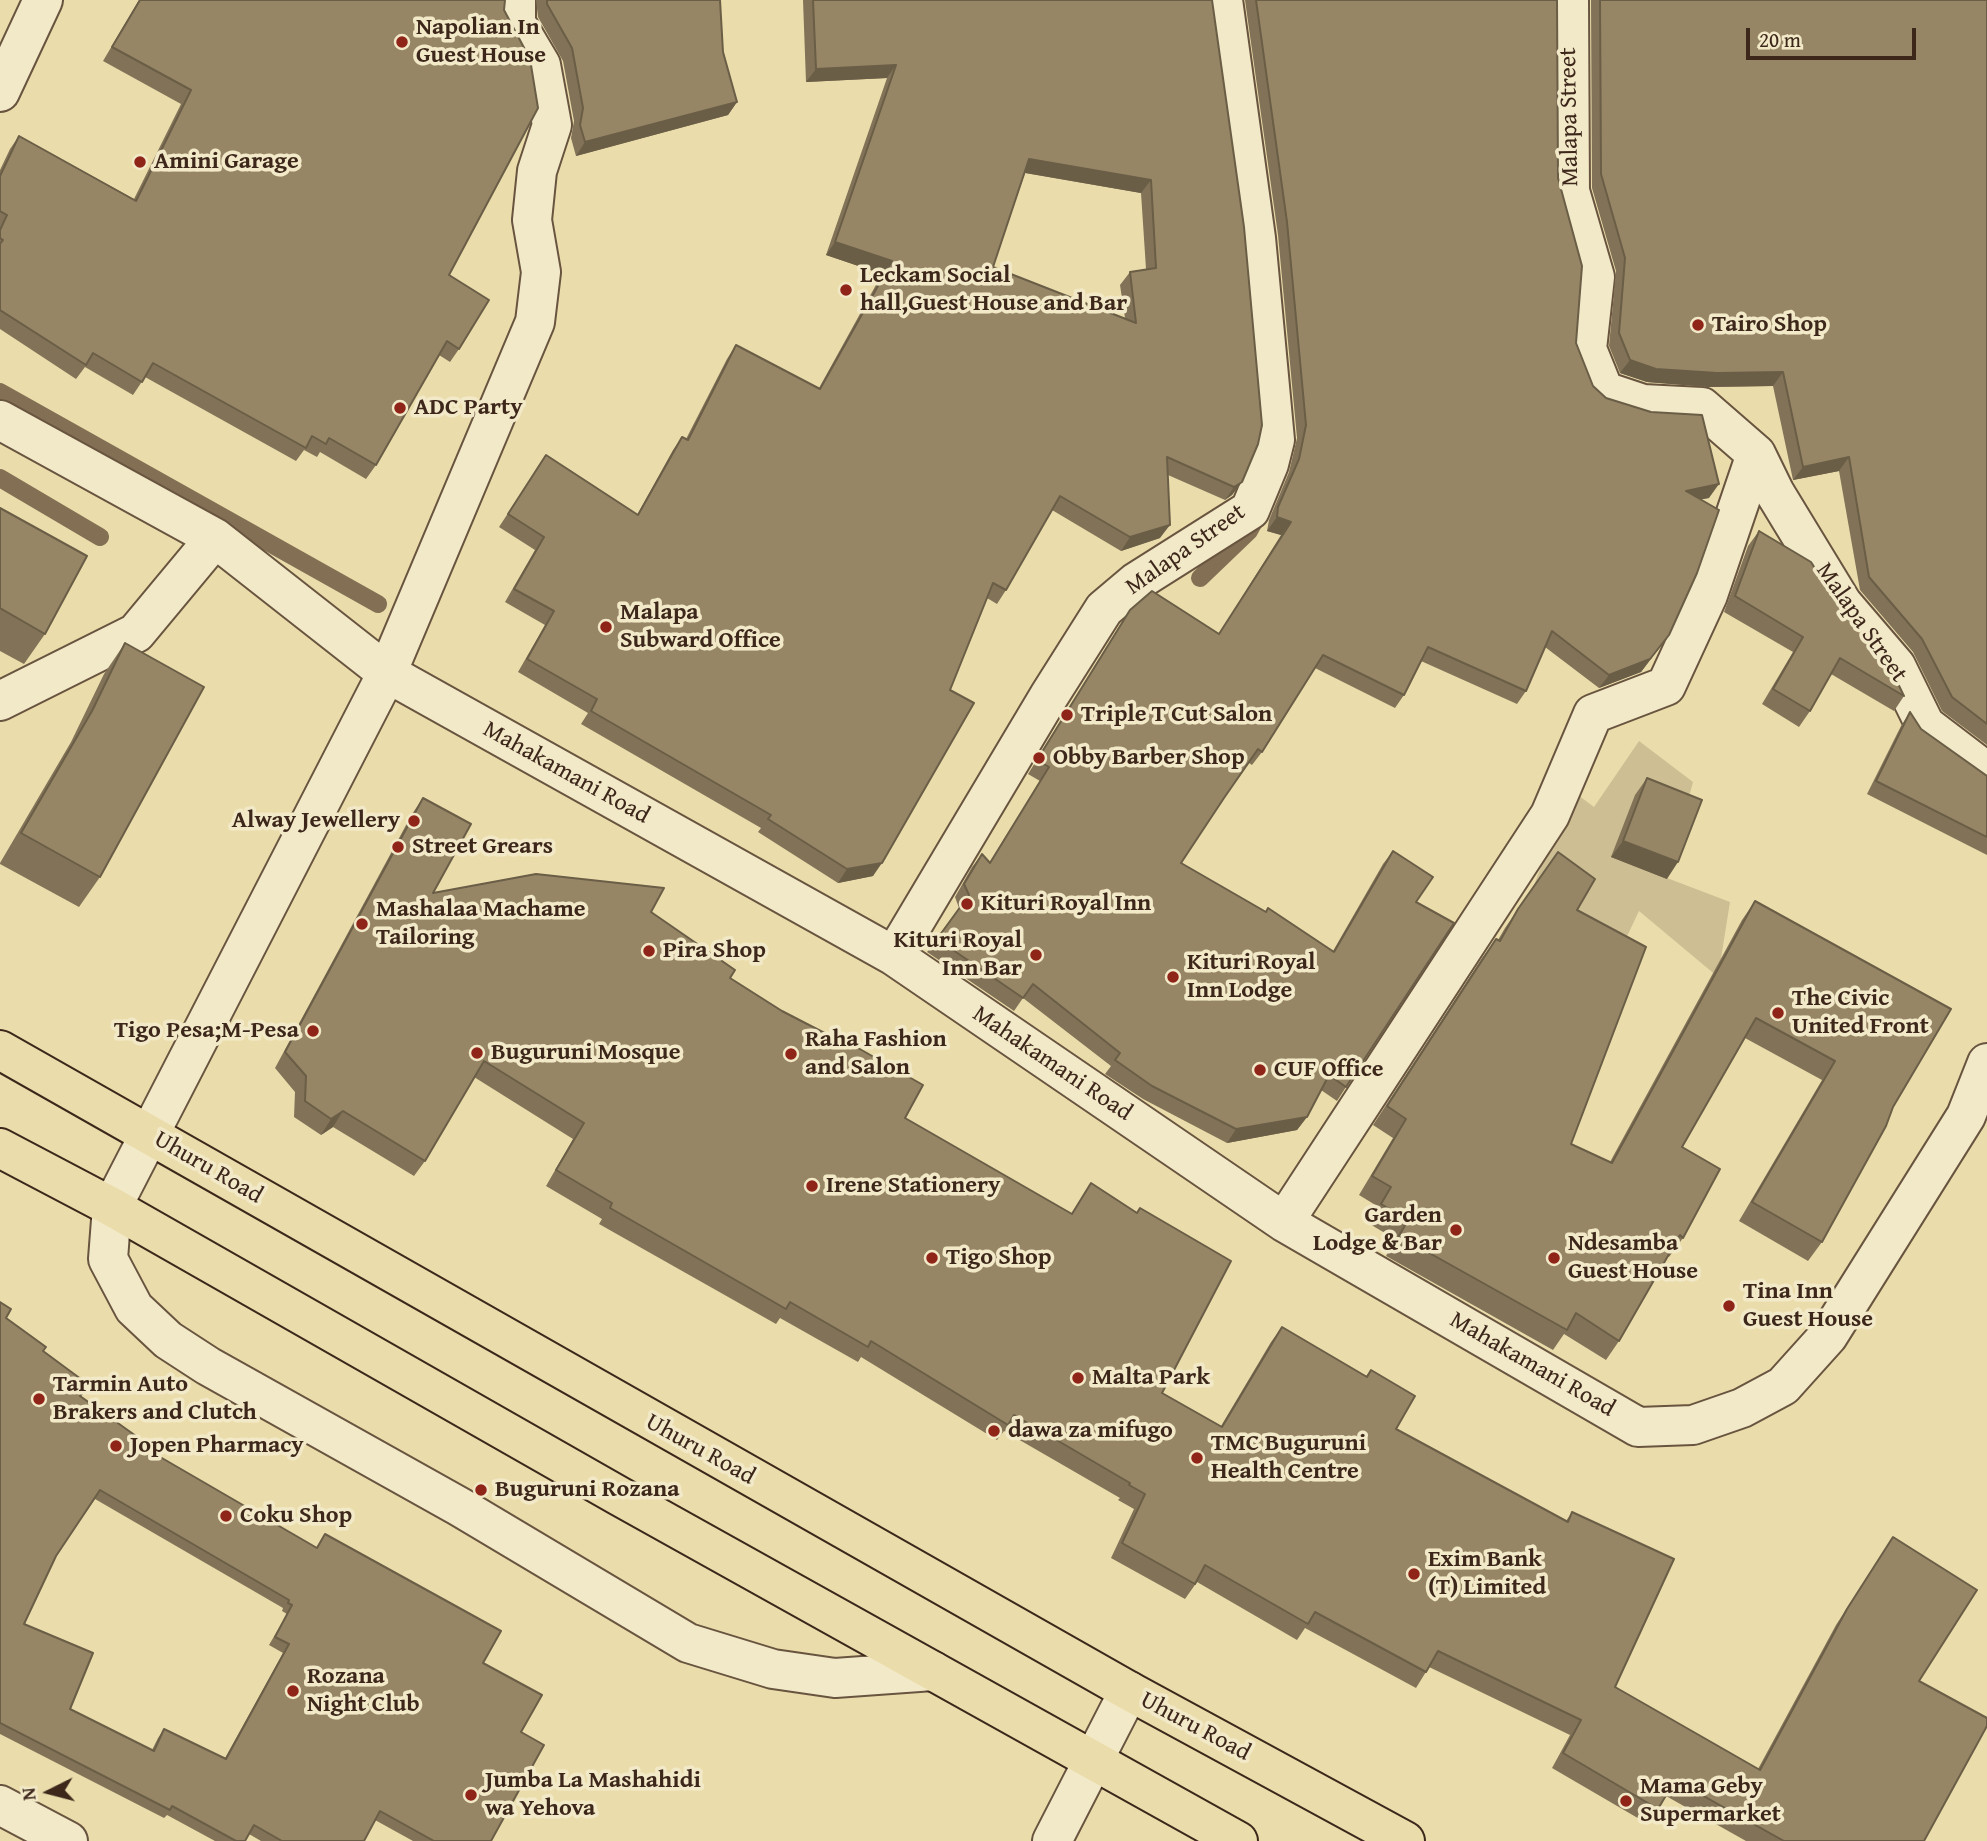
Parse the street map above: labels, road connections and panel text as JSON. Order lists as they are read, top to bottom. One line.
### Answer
{"streets":{"main road":["Uhuru Road"],"street":["Malapa Street","Mahakamani Road"]},"crossings":[["Malapa Street","Mahakamani Road"]],"places":["Napolian In Guest House","Amini Garage","Leckam Social hall,Guest House and Bar","Tairo Shop","ADC Party","Malapa Subward Office","Triple T Cut Salon","Obby Barber Shop","Alway Jewellery","Street Grears","Kituri Royal Inn","Mashalaa Machame Tailoring","Pira Shop","Kituri Royal Inn Bar","Kituri Royal Inn Lodge","The Civic United Front","Tigo Pesa;M-Pesa","Buguruni Mosque","Raha Fashion and Salon","CUF Office","Irene Stationery","Garden Lodge & Bar","Tigo Shop","Ndesamba Guest House","Tina Inn Guest House","Malta Park","Tarmin Auto Brakers and Clutch","dawa za mifugo","Jopen Pharmacy","TMC Buguruni Health Centre","Buguruni Rozana","Coku Shop","Exim Bank (T) Limited","Rozana Night Club","Jumba La Mashahidi wa Yehova","Mama Geby Supermarket"],"scale_bar":"20 m","north":"left"}
